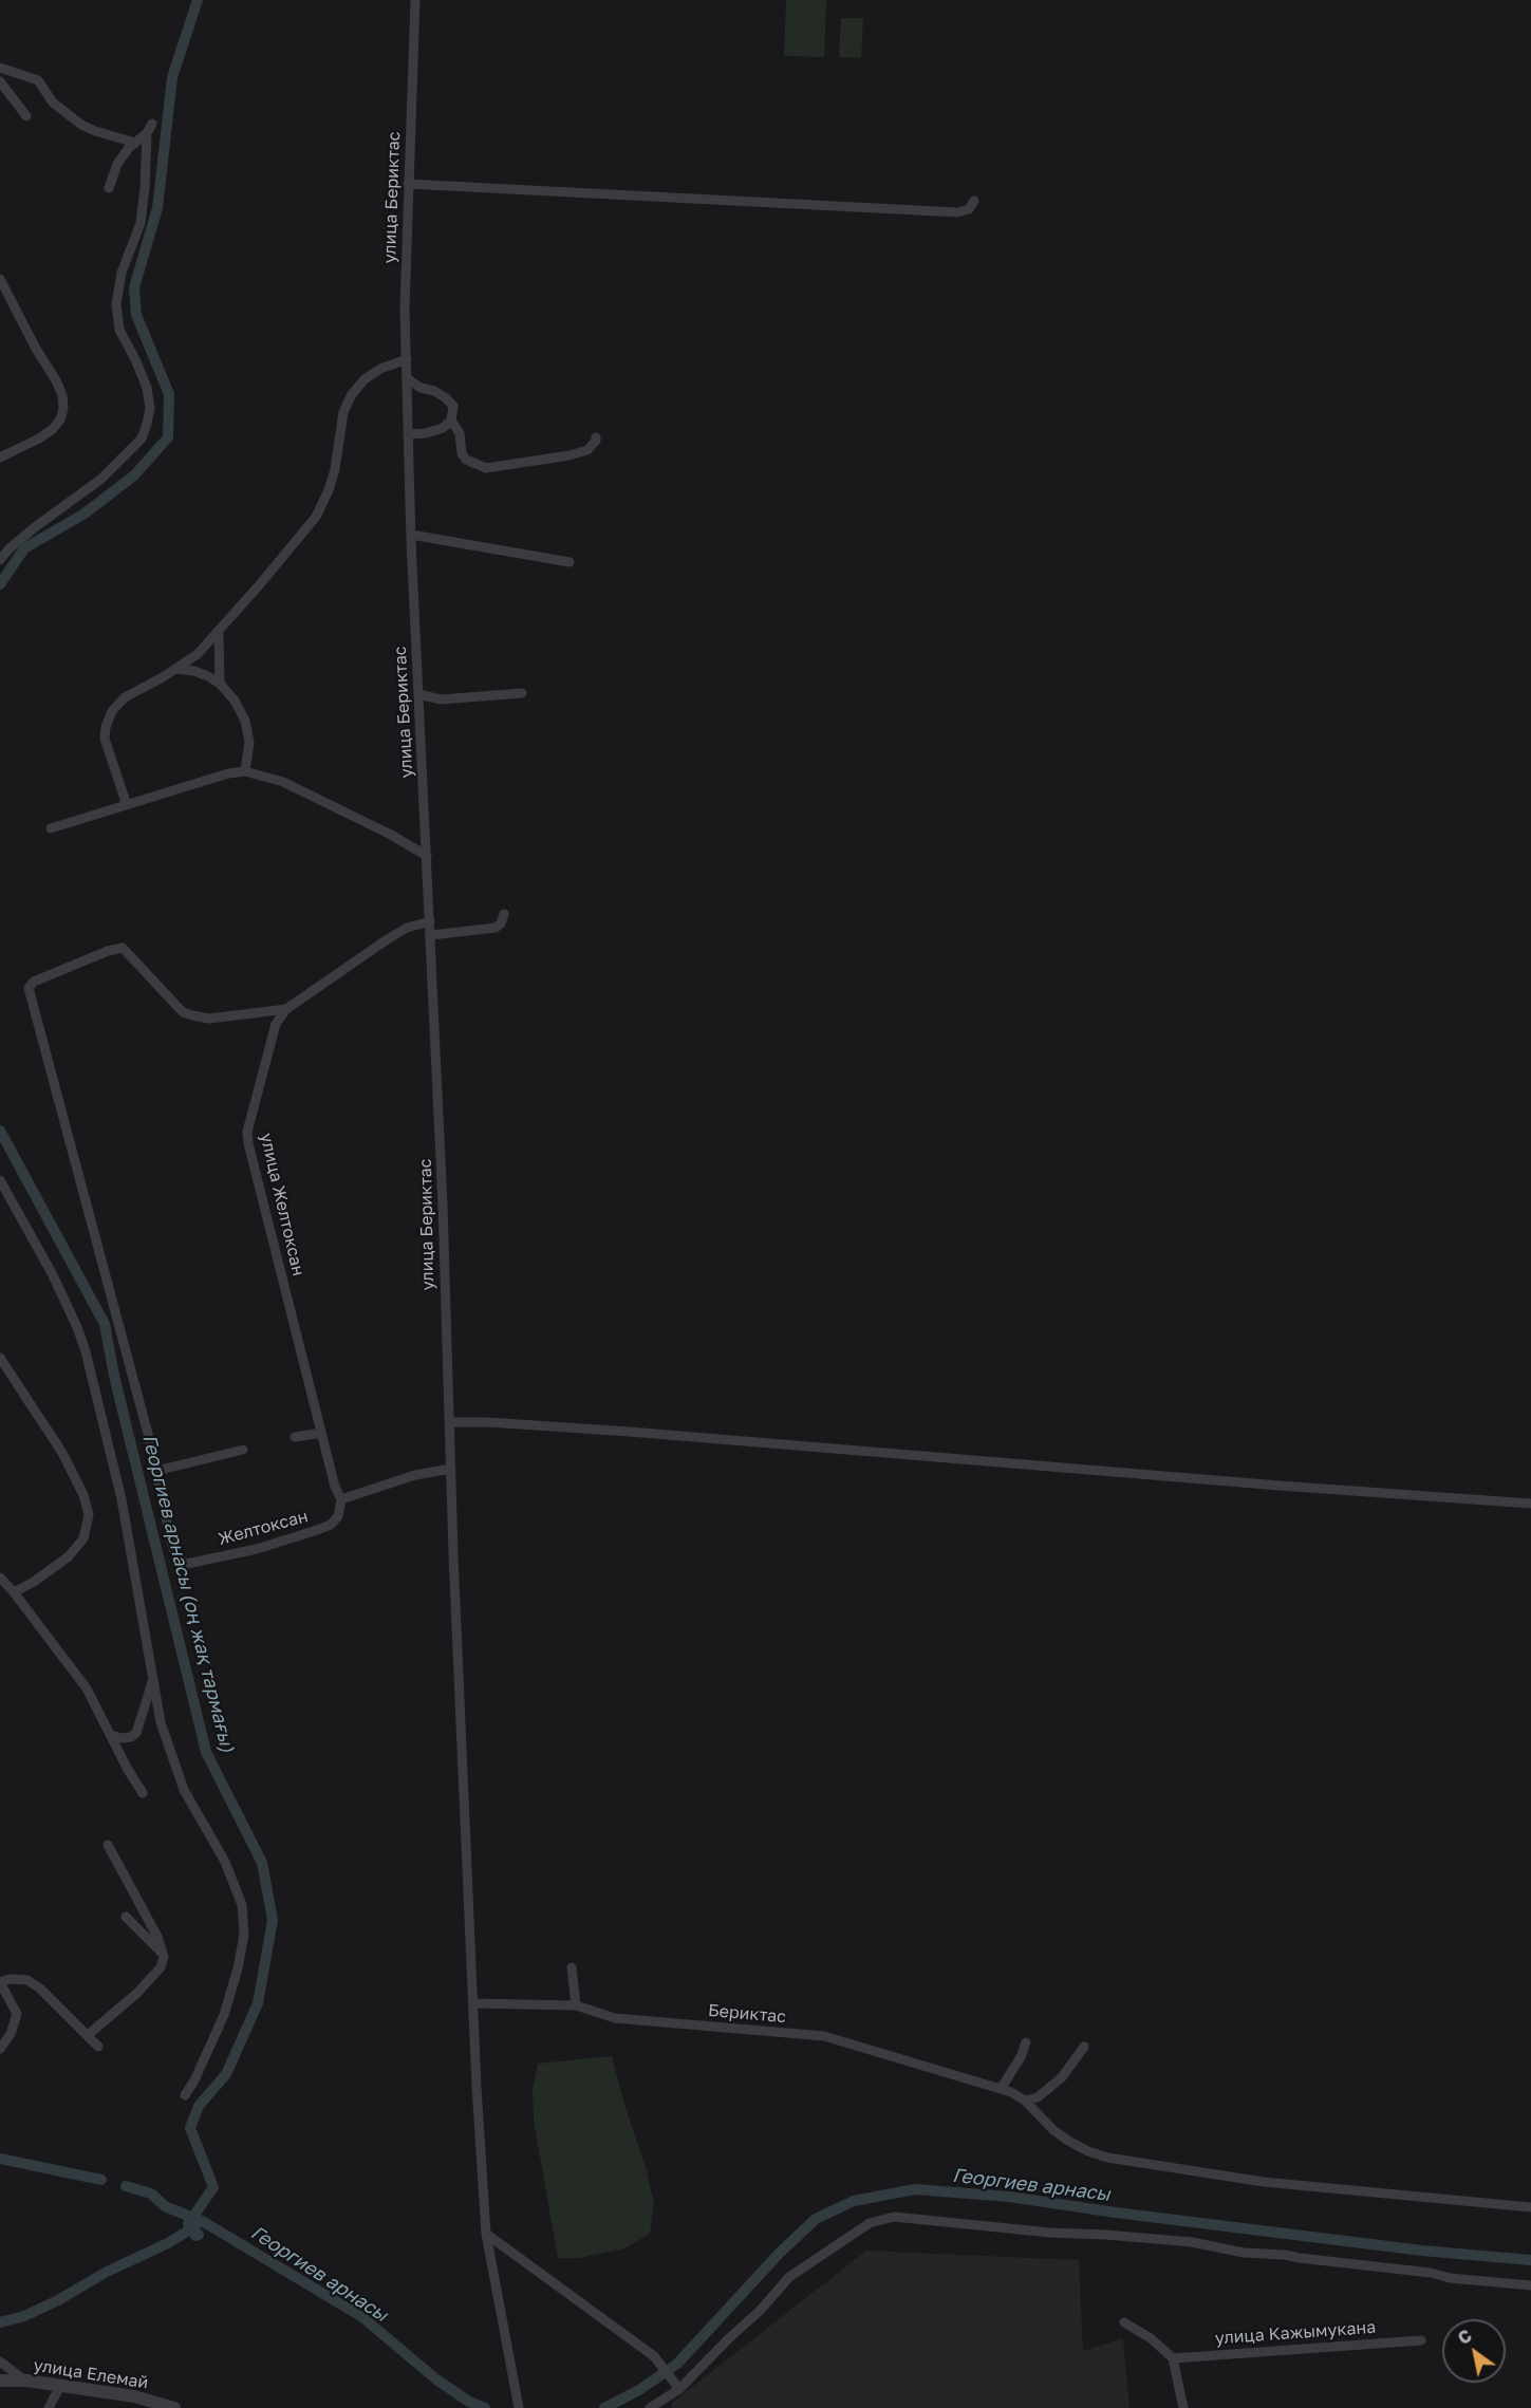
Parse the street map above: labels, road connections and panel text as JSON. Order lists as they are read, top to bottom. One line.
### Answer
{"streets":{"street":["улица Бериктас","улица Желтоксан","Желтоксан","Бериктас","улица Кажымукана","улица Елемай"]},"crossings":[["улица Бериктас","улица Желтоксан"],["улица Бериктас","Бериктас"],["улица Желтоксан","Желтоксан"]],"water":["Георгиев арнасы (оң жақ тармағы)","Георгиев арнасы"],"north":"top left"}
